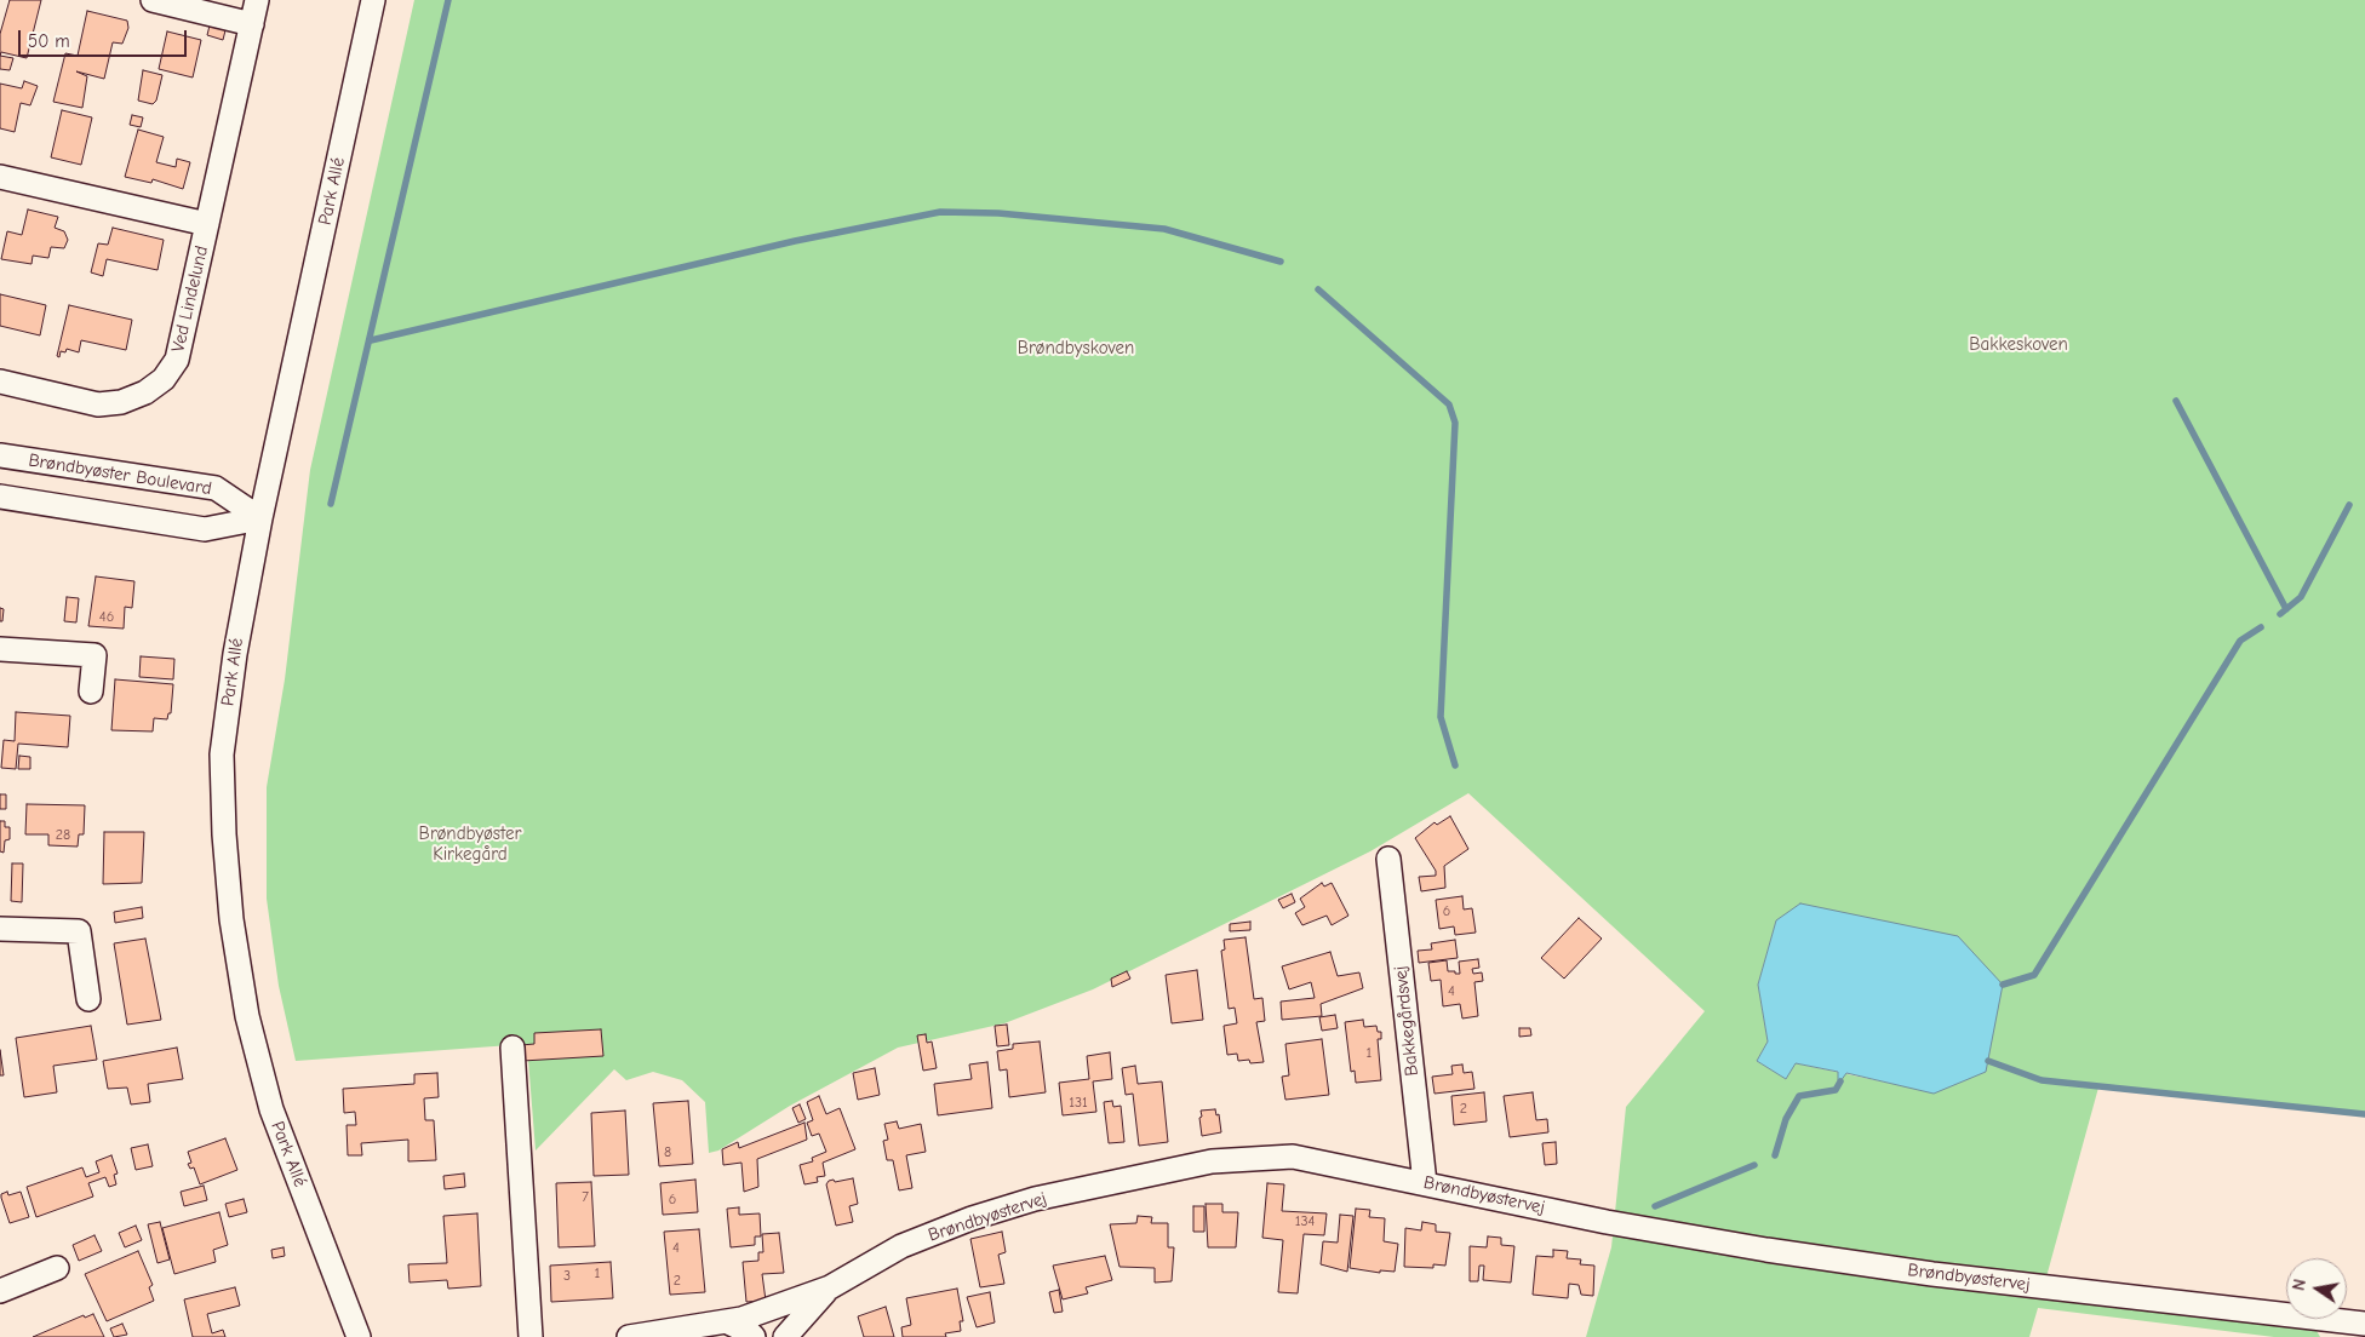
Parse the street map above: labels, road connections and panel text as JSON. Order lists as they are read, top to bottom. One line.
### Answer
{"streets":{"street":["Park Allé","Ved Lindelund","Brøndbyøster Boulevard","Bakkegårdsvej","Brøndbyøstervej"]},"crossings":[["Park Allé","Brøndbyøster Boulevard"],["Bakkegårdsvej","Brøndbyøstervej"]],"parks":["Bakkeskoven","Brøndbyskoven","Brøndbyøster Kirkegård"],"house_numbers":["46","28","6","4","1","131","2","8","7","6","134","4","1","3","2"],"scale_bar":"50 m","north":"left"}
